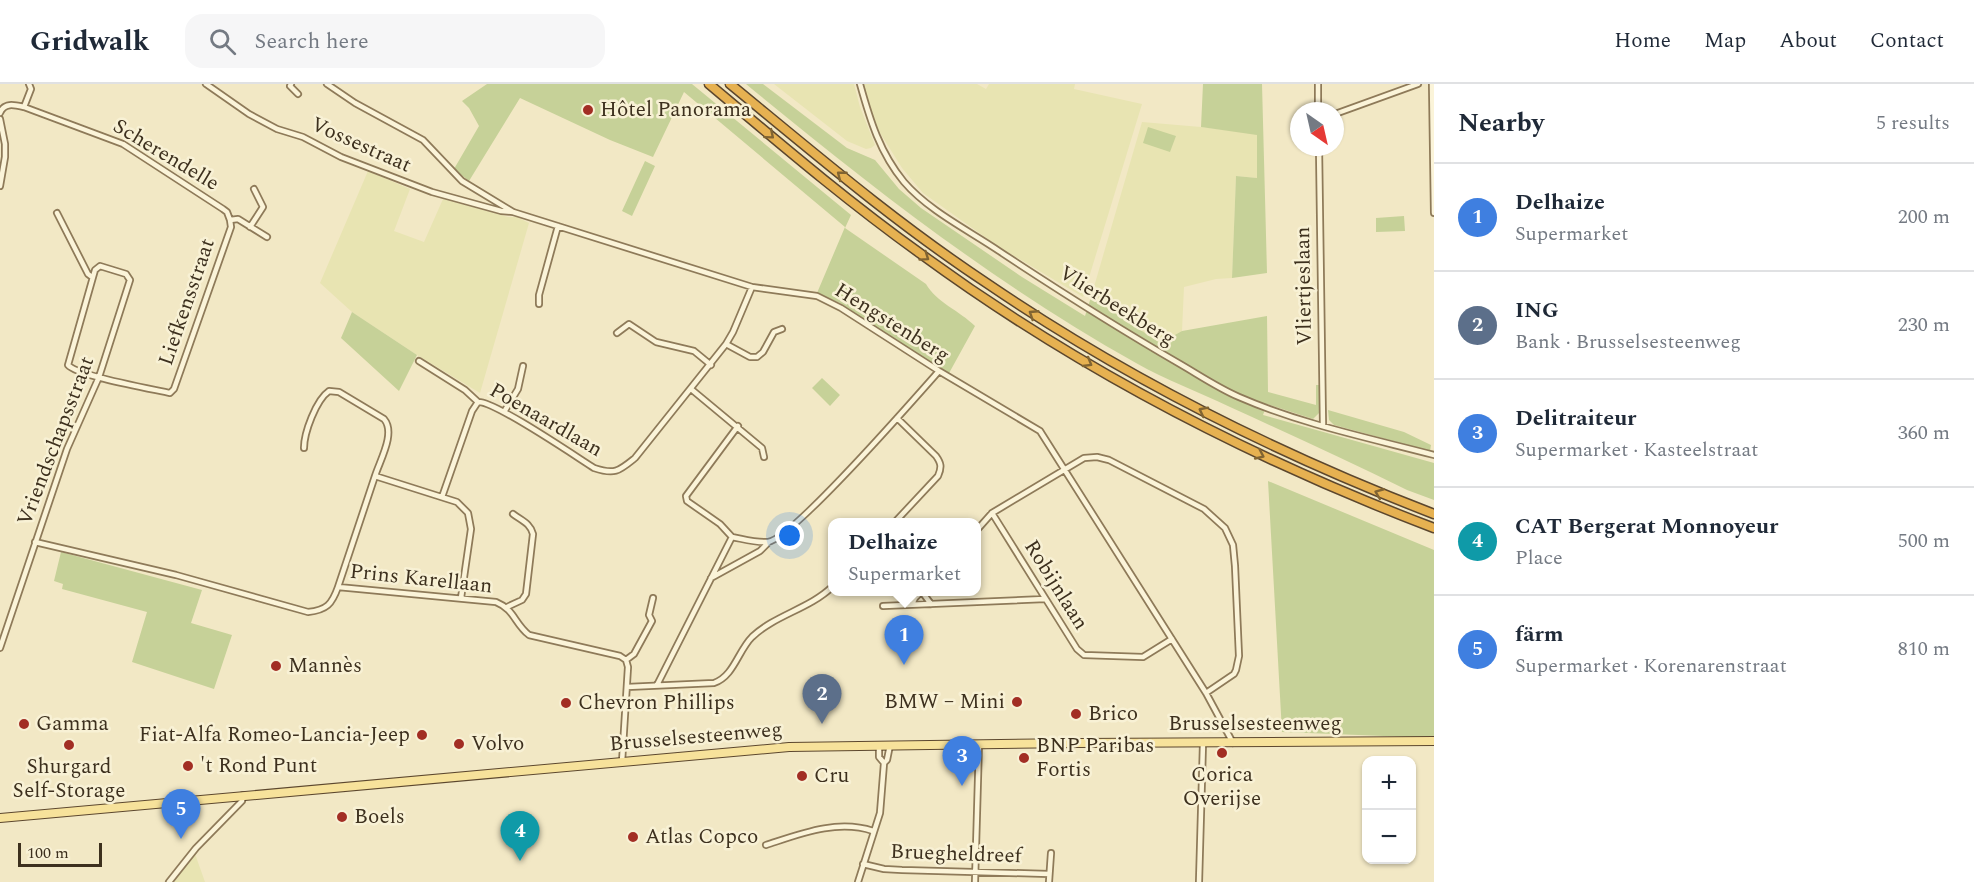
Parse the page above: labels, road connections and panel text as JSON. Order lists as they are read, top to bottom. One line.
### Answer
{"streets":{"main road":["Brusselsesteenweg"],"street":["Vossestraat","Scherendelle","Vliertjeslaan","Liefkensstraat","Vlierbeekberg","Hengstenberg","Poenaardlaan","Vriendschapsstraat","Prins Karellaan","Robijnlaan","Bruegheldreef"]},"crossings":[["Vossestraat","Hengstenberg"],["Scherendelle","Liefkensstraat"],["Vliertjeslaan","Vlierbeekberg"],["Liefkensstraat","Vriendschapsstraat"],["Hengstenberg","Poenaardlaan"],["Hengstenberg","Robijnlaan"],["Hengstenberg","Brusselsesteenweg"],["Vriendschapsstraat","Prins Karellaan"]],"places":["Hôtel Panorama","Mannès","BMW – Mini","Chevron Phillips","Brico","Gamma","Fiat-Alfa Romeo-Lancia-Jeep","Volvo","Shurgard Self-Storage","Corica Overijse","BNP Paribas Fortis","'t Rond Punt","Cru","Boels","Atlas Copco"],"scale_bar":"100 m","north":"bottom right","page":{"header":"Gridwalk","search":"Search here","nav":["Home","Map","About","Contact"],"heading":["Nearby","5 results"],"list":[{"mark":"1","name":"Delhaize","note":"Supermarket","value":"200 m"},{"mark":"2","name":"ING","note":"Bank · Brusselsesteenweg","value":"230 m"},{"mark":"3","name":"Delitraiteur","note":"Supermarket · Kasteelstraat","value":"360 m"},{"mark":"4","name":"CAT Bergerat Monnoyeur","note":"Place","value":"500 m"},{"mark":"5","name":"färm","note":"Supermarket · Korenarenstraat","value":"810 m"}],"popup":["Delhaize","Supermarket"],"pins":["1","2","3","5","4"],"map_buttons":["+","−"],"scale":"100 m"}}
